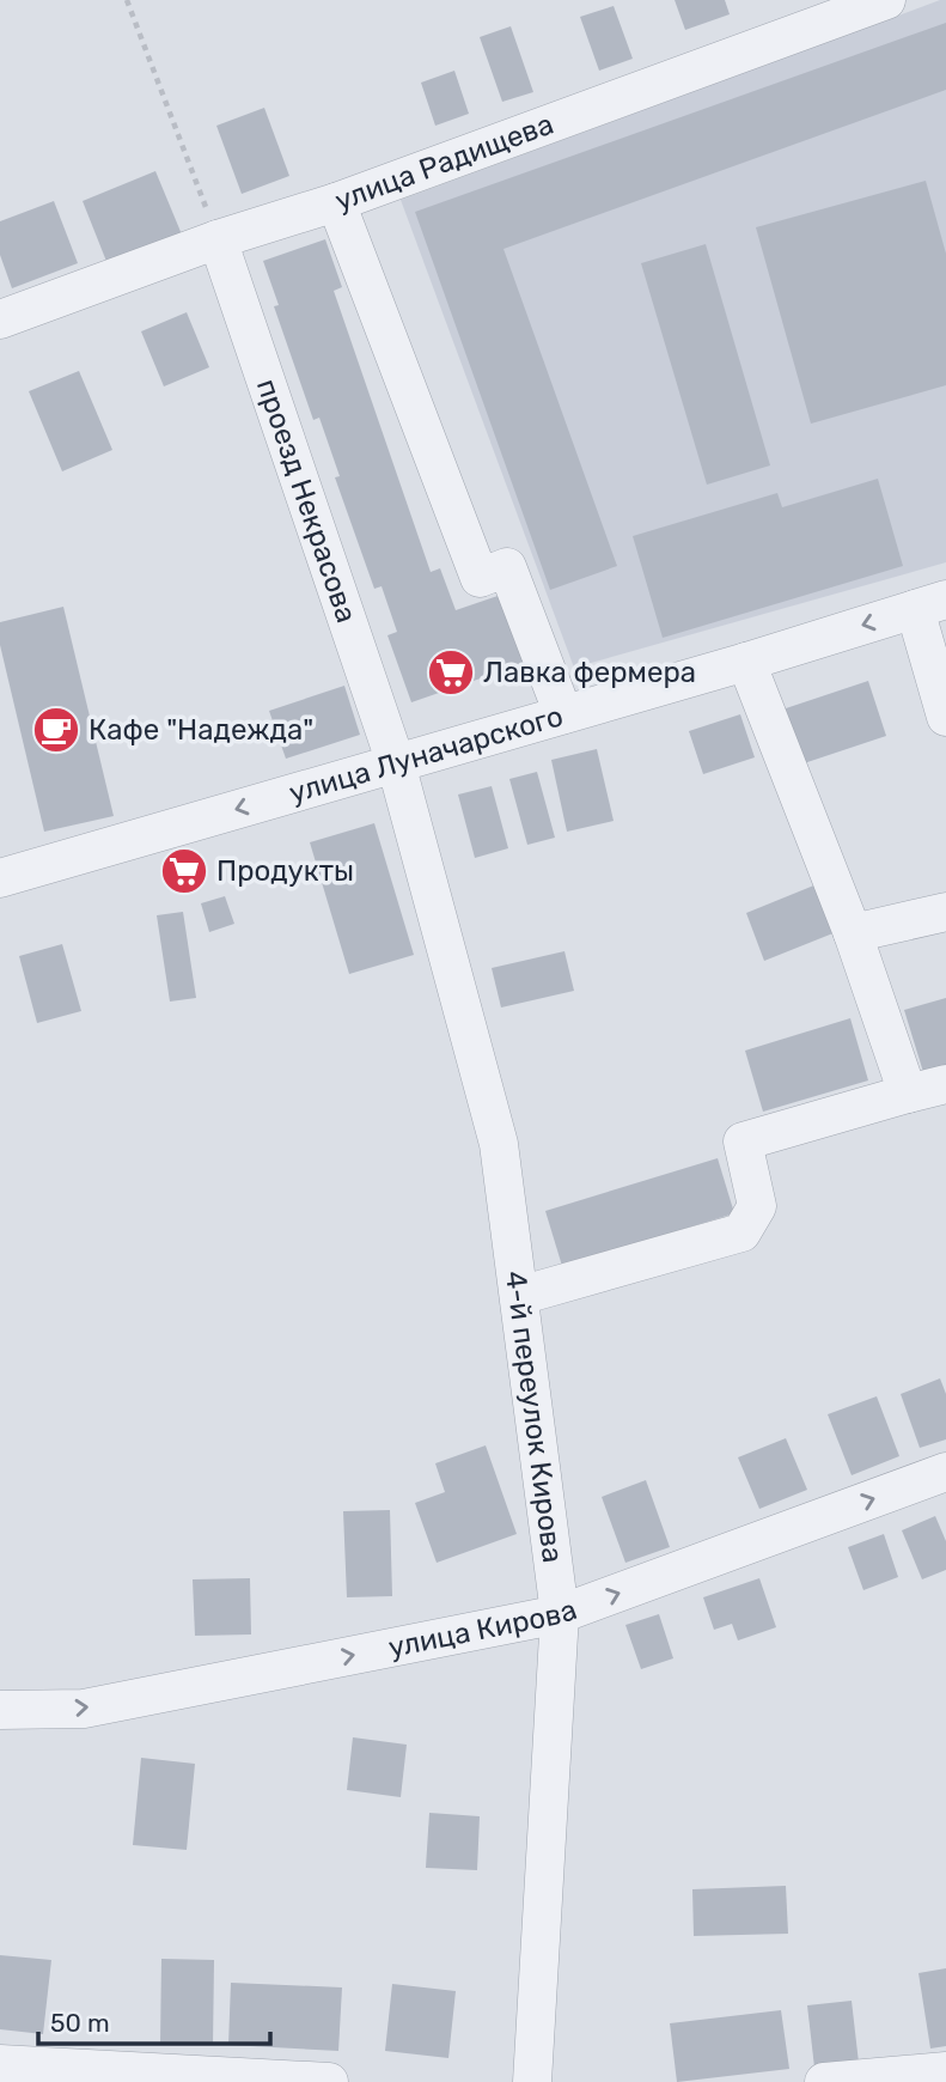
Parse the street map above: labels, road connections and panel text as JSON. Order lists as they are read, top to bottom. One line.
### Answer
{"streets":{"street":["улица Радищева","проезд Некрасова","улица Луначарского","4-й переулок Кирова","улица Кирова"]},"crossings":[["улица Радищева","проезд Некрасова"],["проезд Некрасова","улица Луначарского"],["проезд Некрасова","4-й переулок Кирова"],["улица Луначарского","4-й переулок Кирова"],["4-й переулок Кирова","улица Кирова"]],"one_way":["улица Луначарского","улица Кирова"],"places":{"supermarket":["Лавка фермера","Продукты"],"cafe":["Кафе \"Надежда\""]},"scale_bar":"50 m"}
